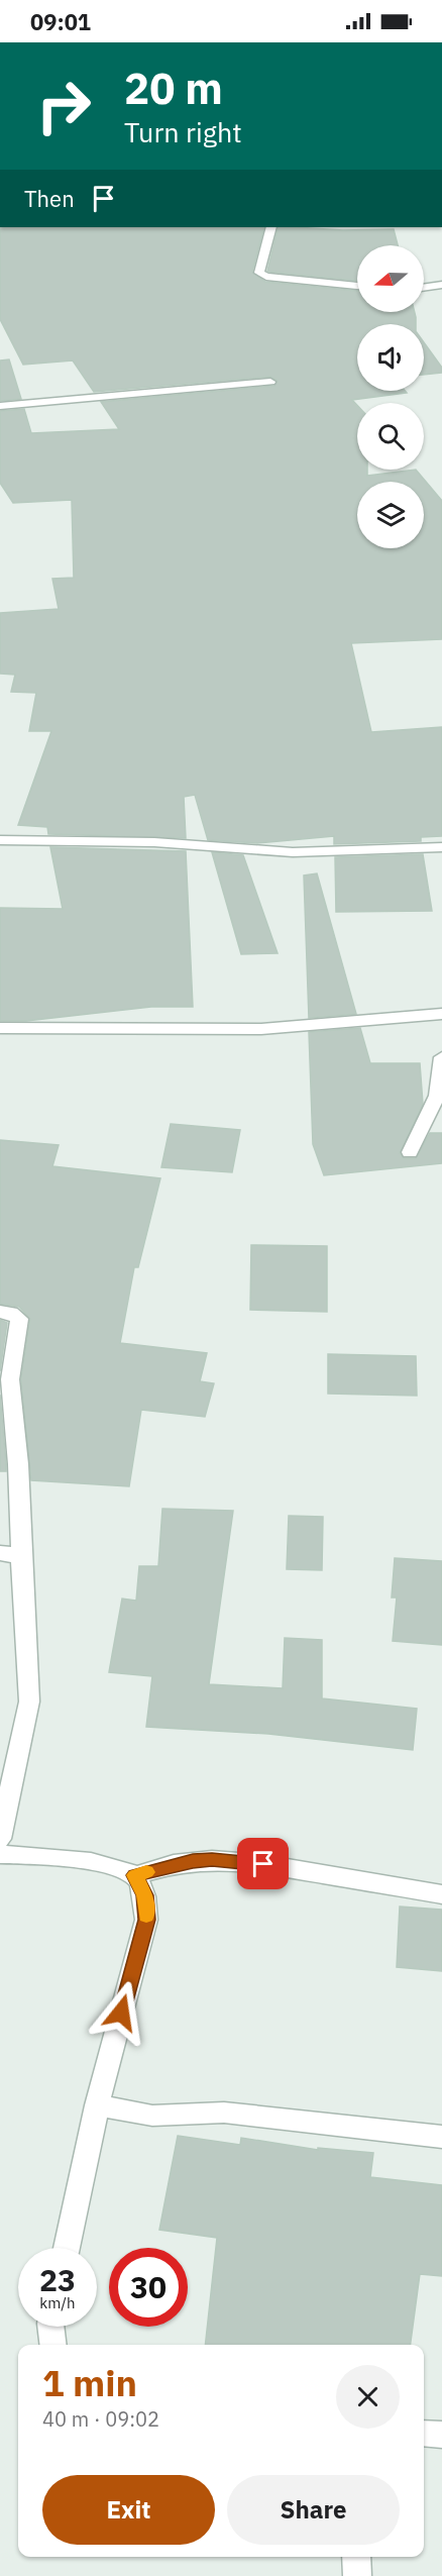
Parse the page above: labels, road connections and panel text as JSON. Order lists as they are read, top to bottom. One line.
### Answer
{"north":"left","page":{"status":"09:01","turn":["20 m","Turn right"],"then":"Then","speed":"23 km/h","limit":"30","heading":["1 min","40 m · 09:02"],"buttons":["Exit","Share"]}}
